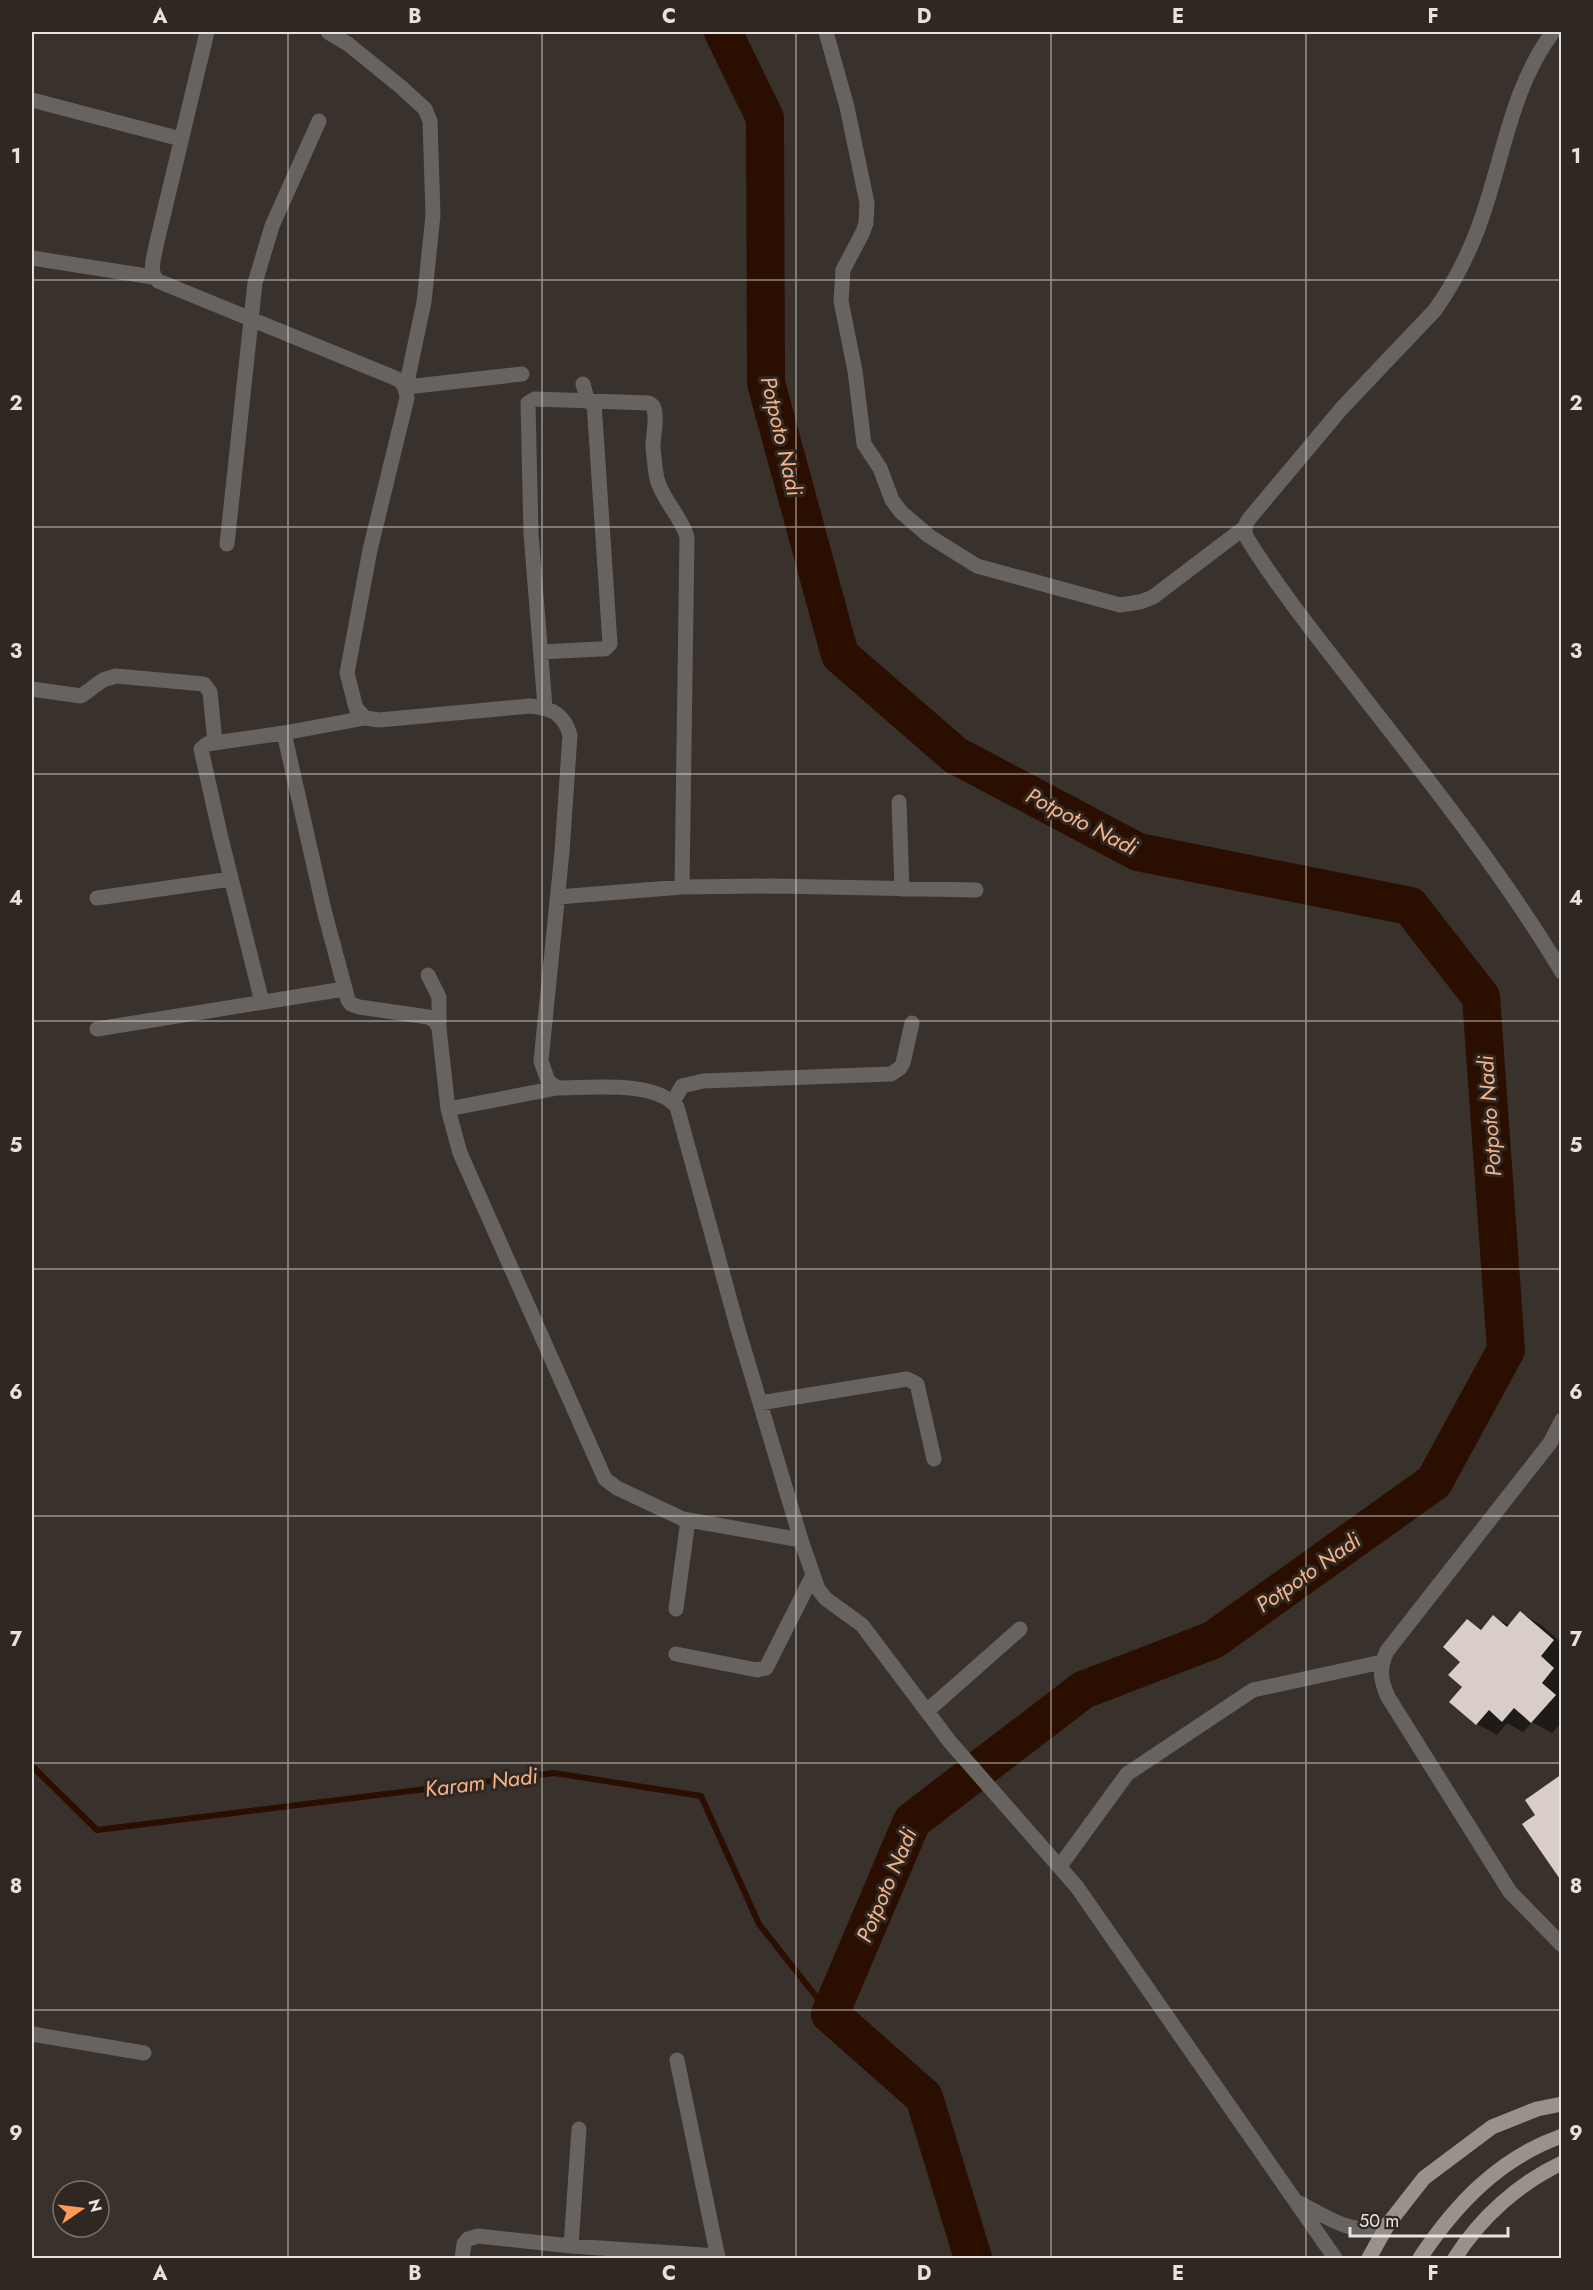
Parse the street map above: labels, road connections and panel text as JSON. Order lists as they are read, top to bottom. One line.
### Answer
{"water":["Potpoto Nadi","Karam Nadi"],"scale_bar":"50 m","north":"right","grid":{"columns":["A","B","C","D","E","F"],"rows":["1","2","3","4","5","6","7","8","9"]}}
